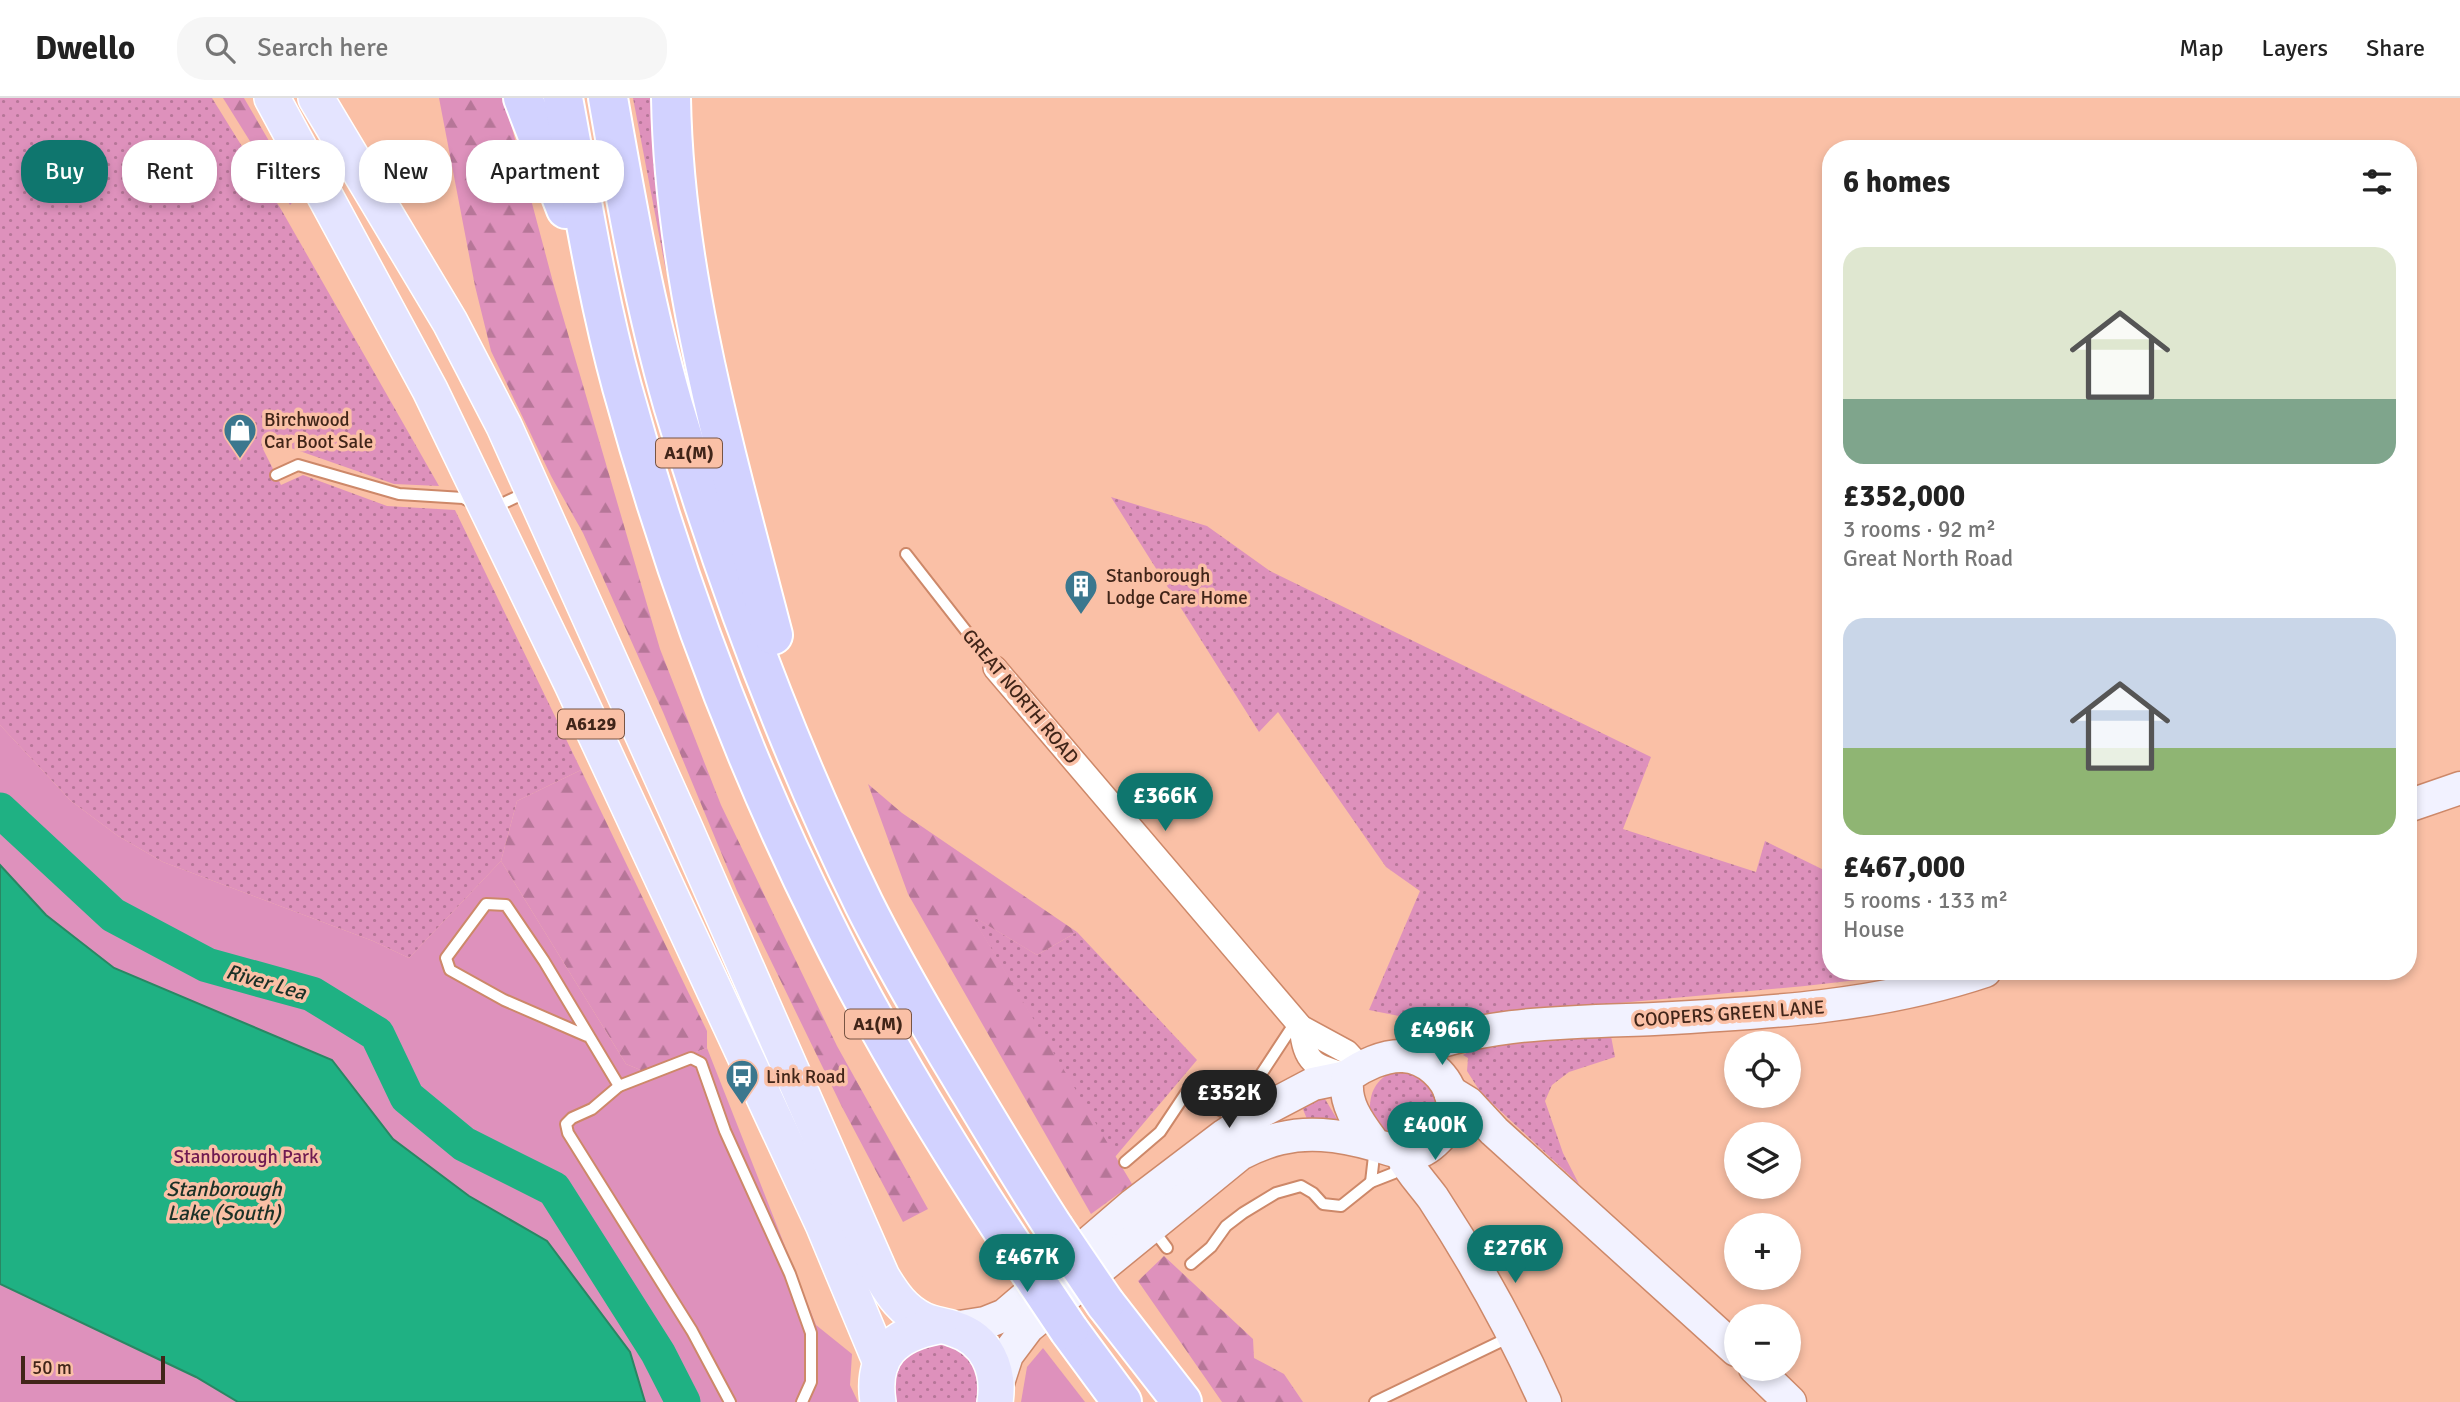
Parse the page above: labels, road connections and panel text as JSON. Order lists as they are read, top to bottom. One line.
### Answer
{"streets":{"highway":["A1(M)"],"main road":["A6129","COOPERS GREEN LANE"],"street":["GREAT NORTH ROAD"]},"crossings":[["GREAT NORTH ROAD","COOPERS GREEN LANE"]],"water":["River Lea","Stanborough Lake (South)"],"parks":["Stanborough Park"],"places":{"shop":["Birchwood Car Boot Sale"],"building":["Stanborough Lodge Care Home"],"bus stop":["Link Road"]},"scale_bar":"50 m","page":{"header":"Dwello","search":"Search here","nav":["Map","Layers","Share"],"chip":["Buy","Rent","Filters","New","Apartment"],"heading":"6 homes","list":[{"name":"£352,000","note":"3 rooms · 92 m² · Great North Road"},{"name":"£467,000","note":"5 rooms · 133 m² · House"}],"price":["£366K","£496K","£352K","£400K","£276K","£467K"],"map_buttons":["+","−"],"scale":"50 m"}}
